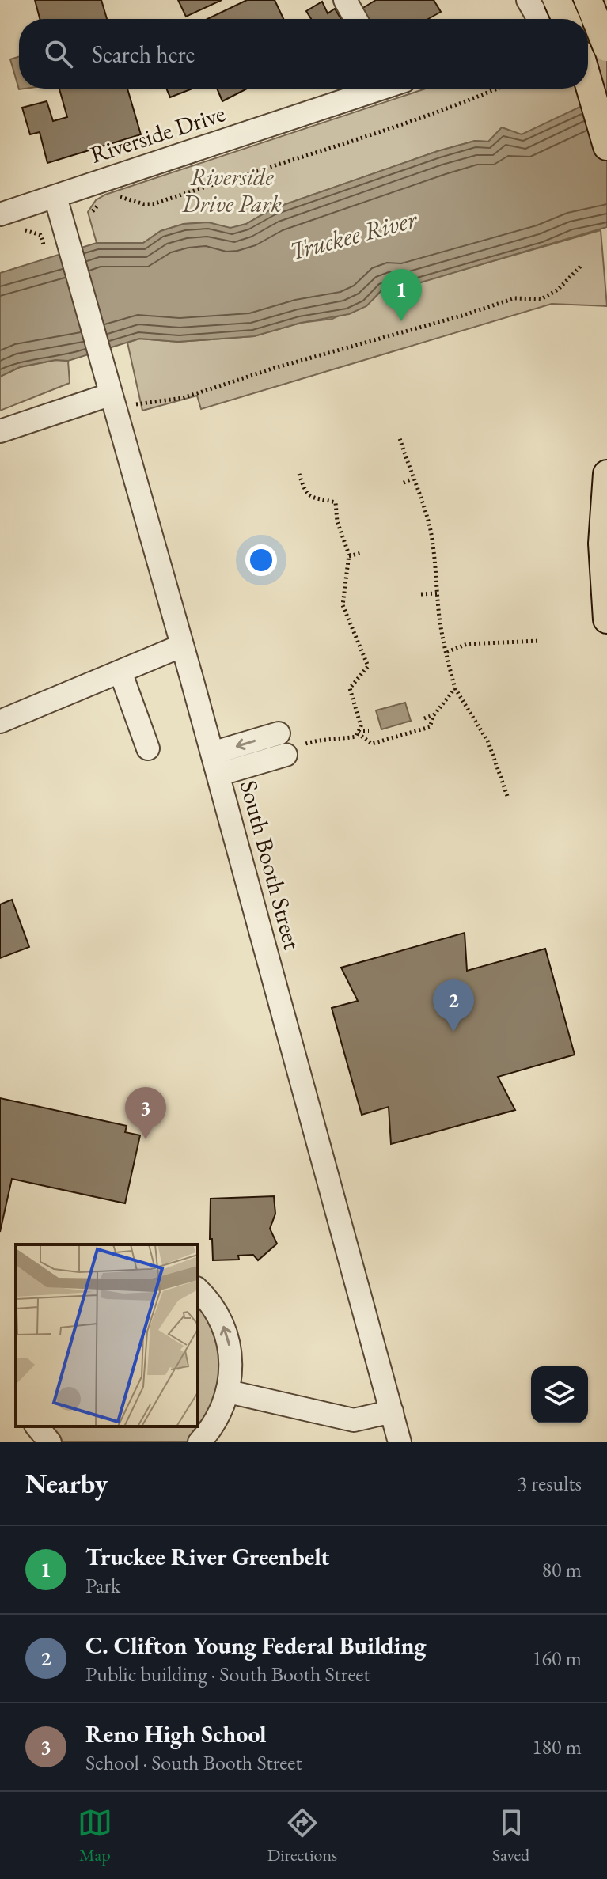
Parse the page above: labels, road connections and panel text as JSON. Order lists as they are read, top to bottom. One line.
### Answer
{"streets":{"street":["Riverside Drive","South Booth Street"]},"crossings":[["Riverside Drive","South Booth Street"]],"water":["Truckee River"],"parks":["Riverside Drive Park"],"page":{"search":"Search here","pins":["1","2","3"],"heading":["Nearby","3 results"],"list":[{"mark":"1","name":"Truckee River Greenbelt","note":"Park","value":"80 m"},{"mark":"2","name":"C. Clifton Young Federal Building","note":"Public building · South Booth Street","value":"160 m"},{"mark":"3","name":"Reno High School","note":"School · South Booth Street","value":"180 m"}],"nav":["Map","Directions","Saved"]}}
